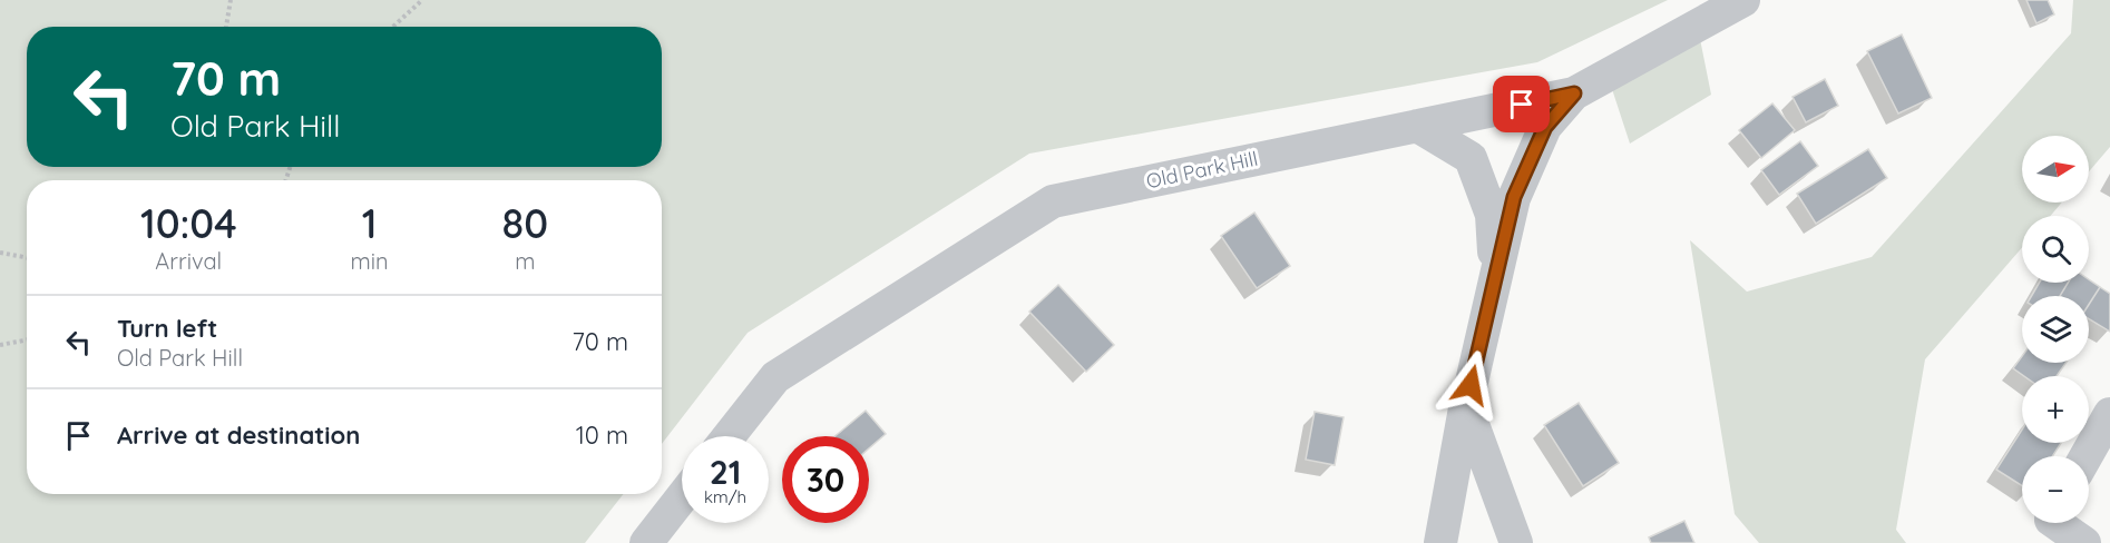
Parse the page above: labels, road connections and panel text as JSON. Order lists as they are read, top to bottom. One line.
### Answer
{"streets":{"street":["Old Park Hill"]},"north":"right","page":{"turn":["70 m","Old Park Hill"],"map_buttons":["+","−"],"eta":["10:04","Arrival","1","min","80","m"],"list":[{"name":"Turn left","note":"Old Park Hill","value":"70 m"},{"name":"Arrive at destination","value":"10 m"}],"speed":"21 km/h","limit":"30"}}
